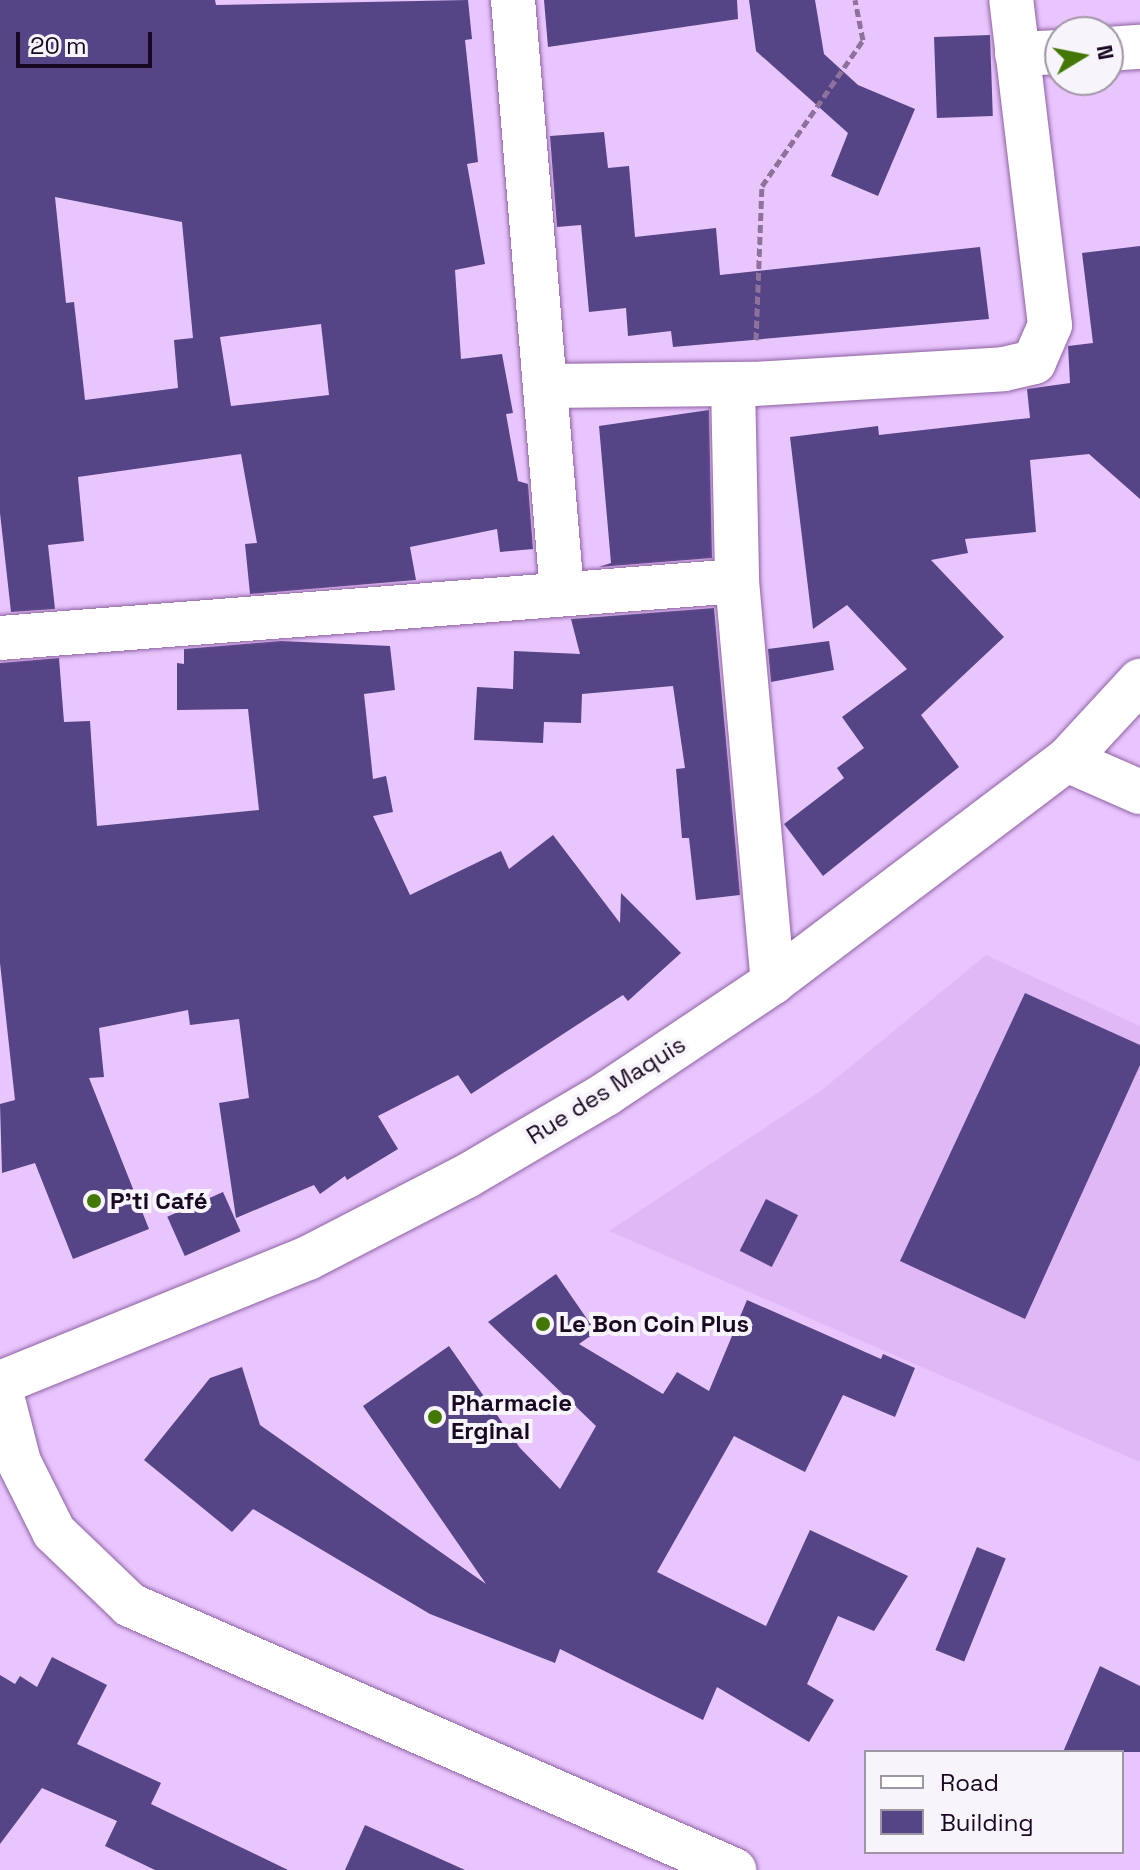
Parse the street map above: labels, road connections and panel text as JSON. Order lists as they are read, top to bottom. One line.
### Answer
{"streets":{"street":["Rue des Maquis"]},"places":["P'ti Café","Le Bon Coin Plus","Pharmacie Erginal"],"legend":["Road","Building"],"scale_bar":"20 m","north":"right"}
